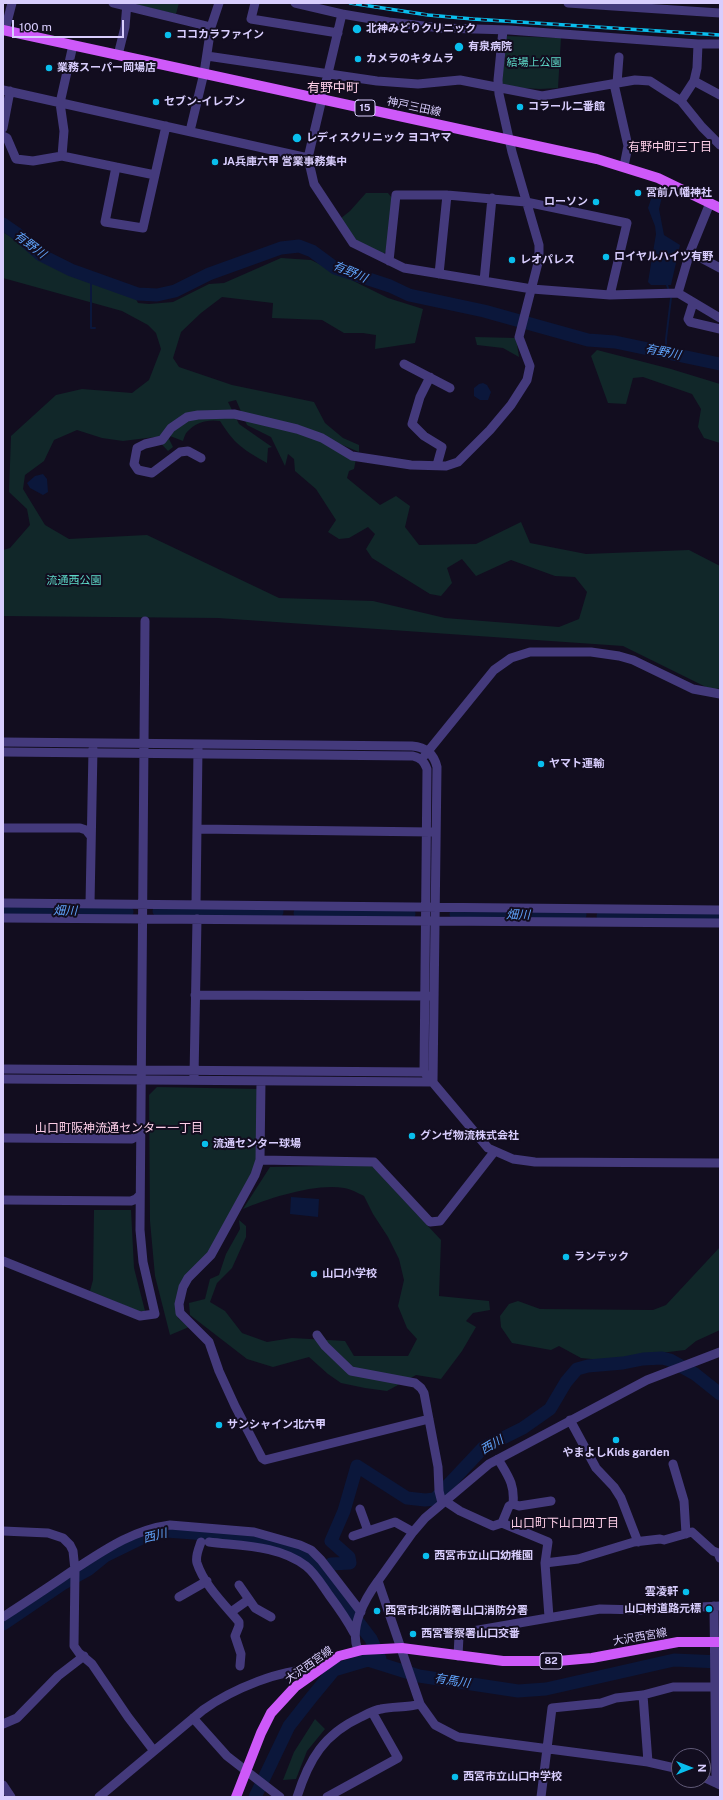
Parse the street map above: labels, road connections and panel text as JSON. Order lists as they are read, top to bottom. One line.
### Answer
{"streets":{"main road":["神戸三田線","15","大沢西宮線","82"]},"districts":["有野中町","有野中町三丁目","山口町阪神流通センター一丁目","山口町下山口四丁目"],"water":["有野川","畑川","西川","有馬川"],"parks":["結場上公園","流通西公園"],"places":["北神みどりクリニック","ココカラファイン","有泉病院","カメラのキタムラ","業務スーパー岡場店","セブン-イレブン","コラール二番館","レディスクリニック ヨコヤマ","JA兵庫六甲 営業事務集中","宮前八幡神社","ローソン","ロイヤルハイツ有野","レオパレス","ヤマト運輸","グンゼ物流株式会社","流通センター球場","ランテック","山口小学校","サンシャイン北六甲","やまよしKids garden","西宮市立山口幼稚園","雲凌軒","山口村道路元標","西宮市北消防署山口消防分署","西宮警察署山口交番","西宮市立山口中学校"],"scale_bar":"100 m","north":"right"}
